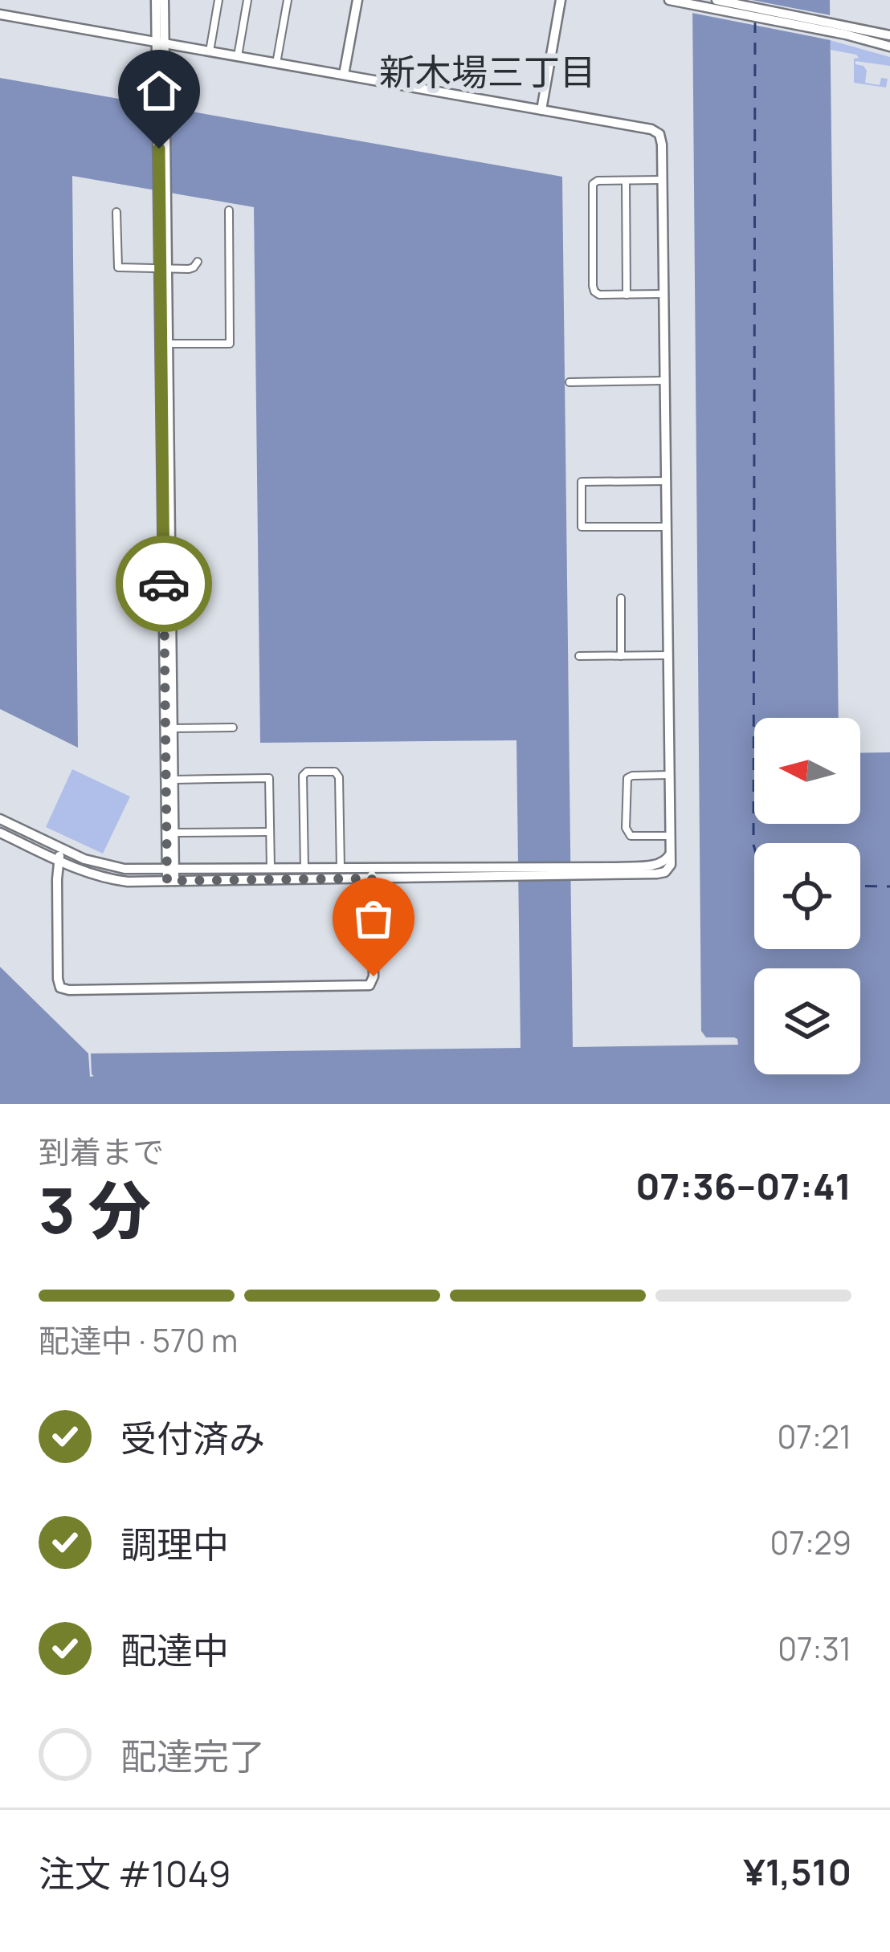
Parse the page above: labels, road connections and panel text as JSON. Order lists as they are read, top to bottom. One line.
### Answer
{"districts":["新木場三丁目"],"north":"left","page":{"heading":["3 分","到着まで","07:36–07:41"],"panel":["注文 #1049","¥1,510"],"bar":"配達中 · 570 m","list":[["受付済み","07:21"],["調理中","07:29"],["配達中","07:31"],"配達完了"]}}
